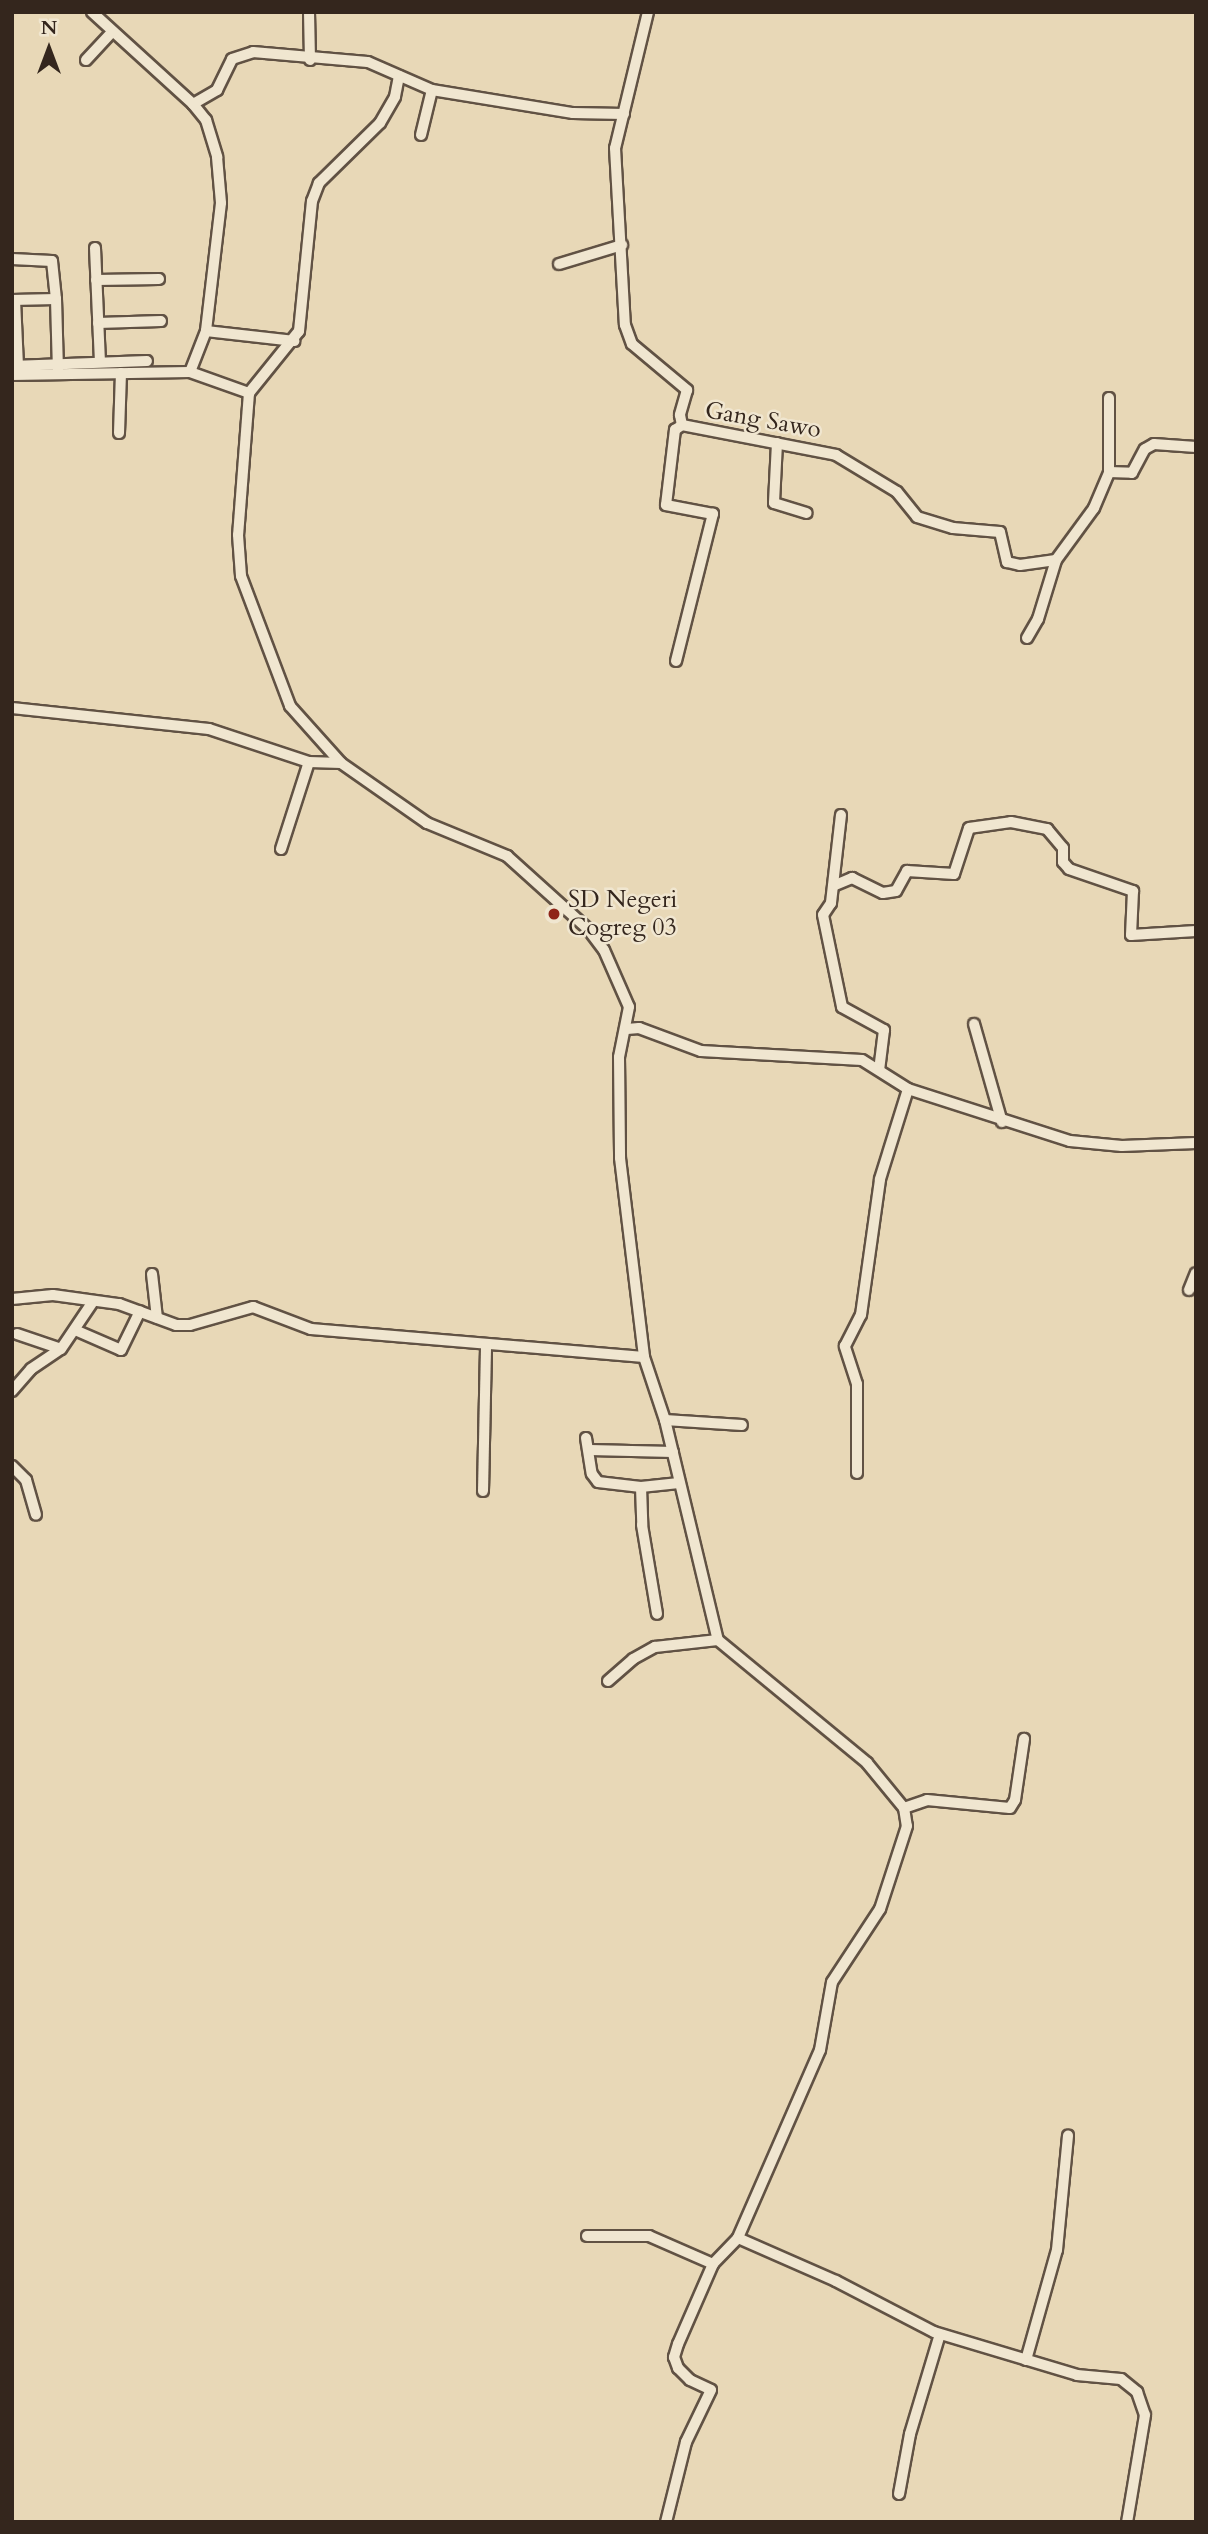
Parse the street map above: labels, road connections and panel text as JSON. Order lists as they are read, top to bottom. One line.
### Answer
{"streets":{"street":["Gang Sawo"]},"places":["SD Negeri Cogreg 03"],"north":"top"}
